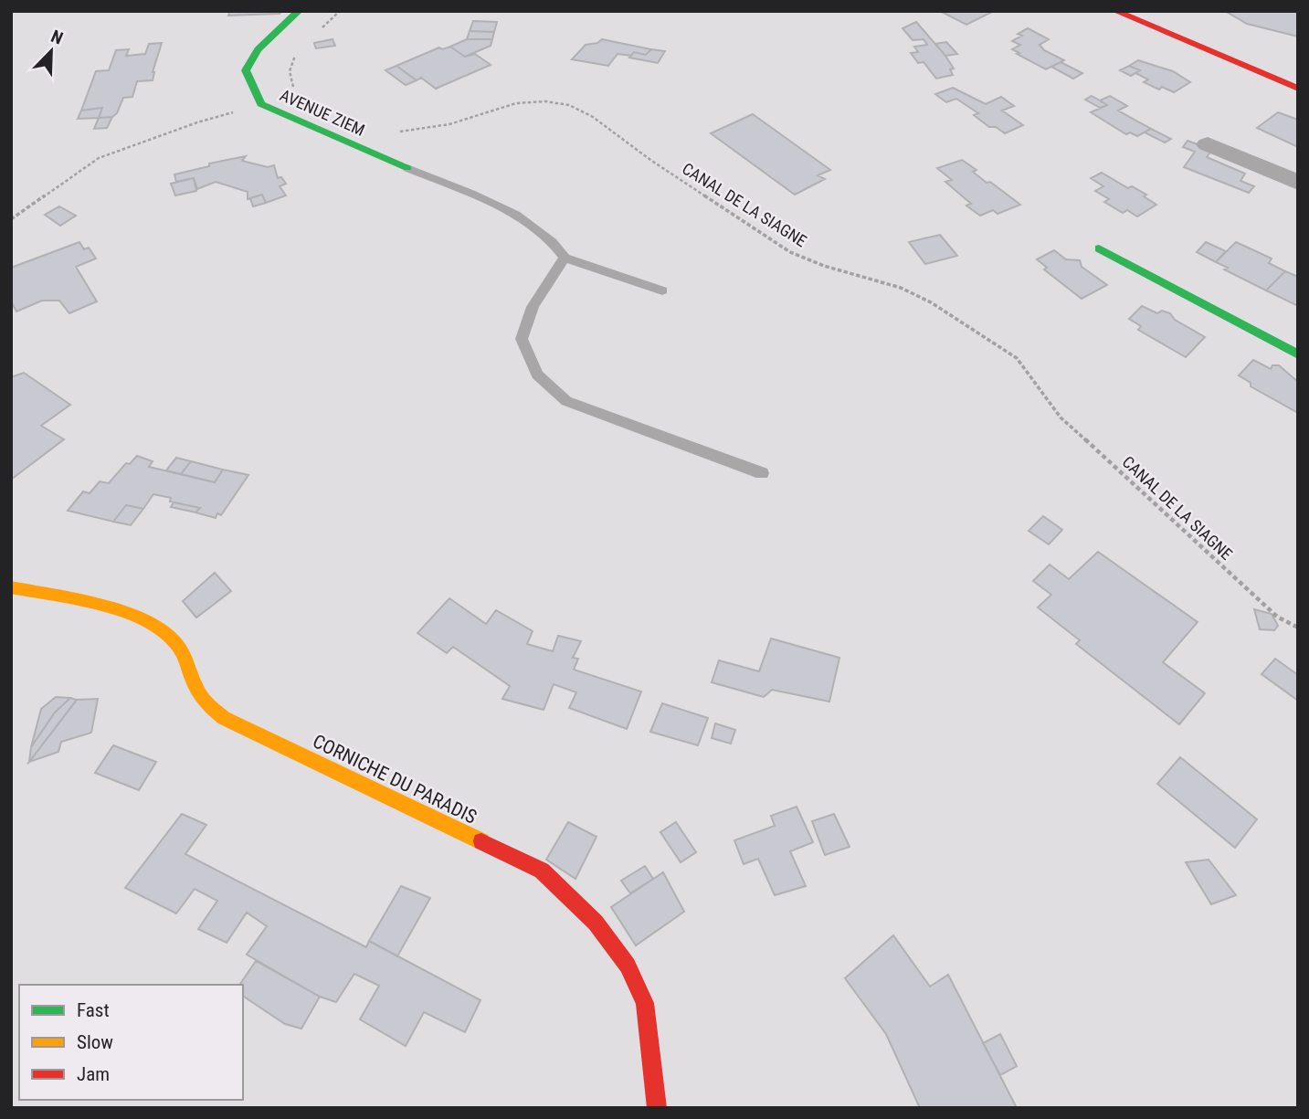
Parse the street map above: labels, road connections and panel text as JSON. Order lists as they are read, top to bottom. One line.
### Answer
{"streets":{"street":["AVENUE ZIEM","CORNICHE DU PARADIS"],"path":["CANAL DE LA SIAGNE"]},"legend":["Fast","Slow","Jam"],"north":"top right"}
